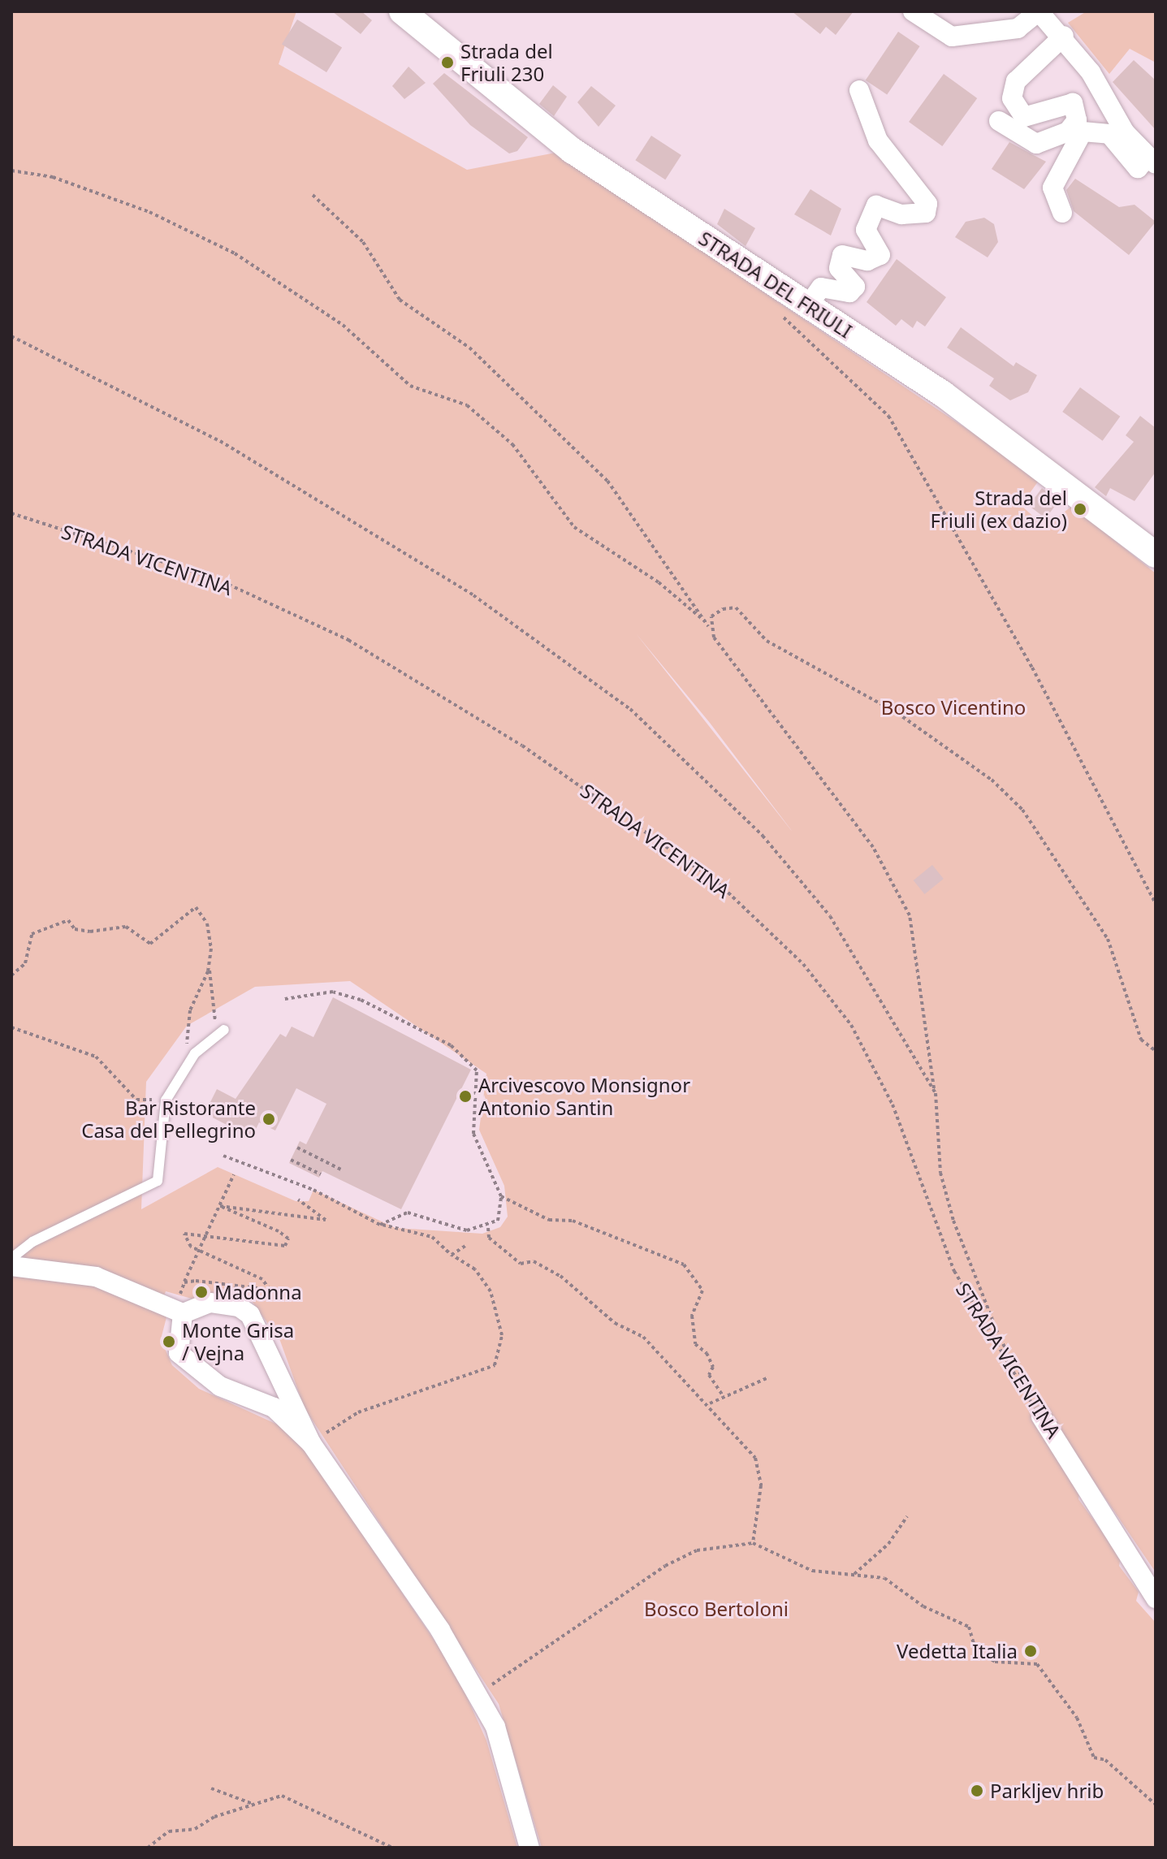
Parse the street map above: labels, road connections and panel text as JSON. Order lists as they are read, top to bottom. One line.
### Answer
{"streets":{"main road":["STRADA DEL FRIULI"],"street":["STRADA VICENTINA"]},"parks":["Bosco Vicentino","Bosco Bertoloni"],"places":["Strada del Friuli 230","Strada del Friuli (ex dazio)","Arcivescovo Monsignor Antonio Santin","Bar Ristorante Casa del Pellegrino","Madonna","Monte Grisa / Vejna","Vedetta Italia","Parkljev hrib"]}
